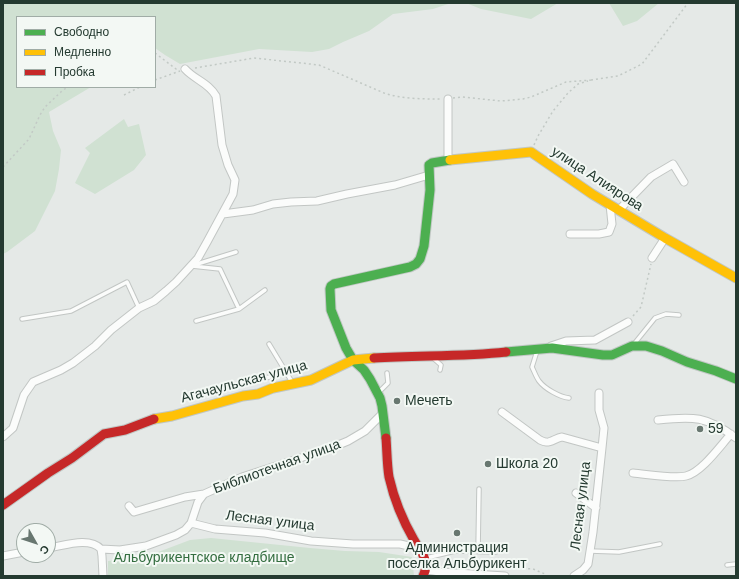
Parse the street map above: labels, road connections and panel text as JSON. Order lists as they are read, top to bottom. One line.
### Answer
{"streets":{"street":["улица Алиярова","Агачаульская улица","Библиотечная улица","Лесная улица"]},"crossings":[["Библиотечная улица","Лесная улица"]],"parks":["Альбурикентское кладбище"],"places":["Мечеть","59","Школа 20","Администрация поселка Альбурикент"],"legend":["Свободно","Медленно","Пробка"],"north":"bottom right"}
